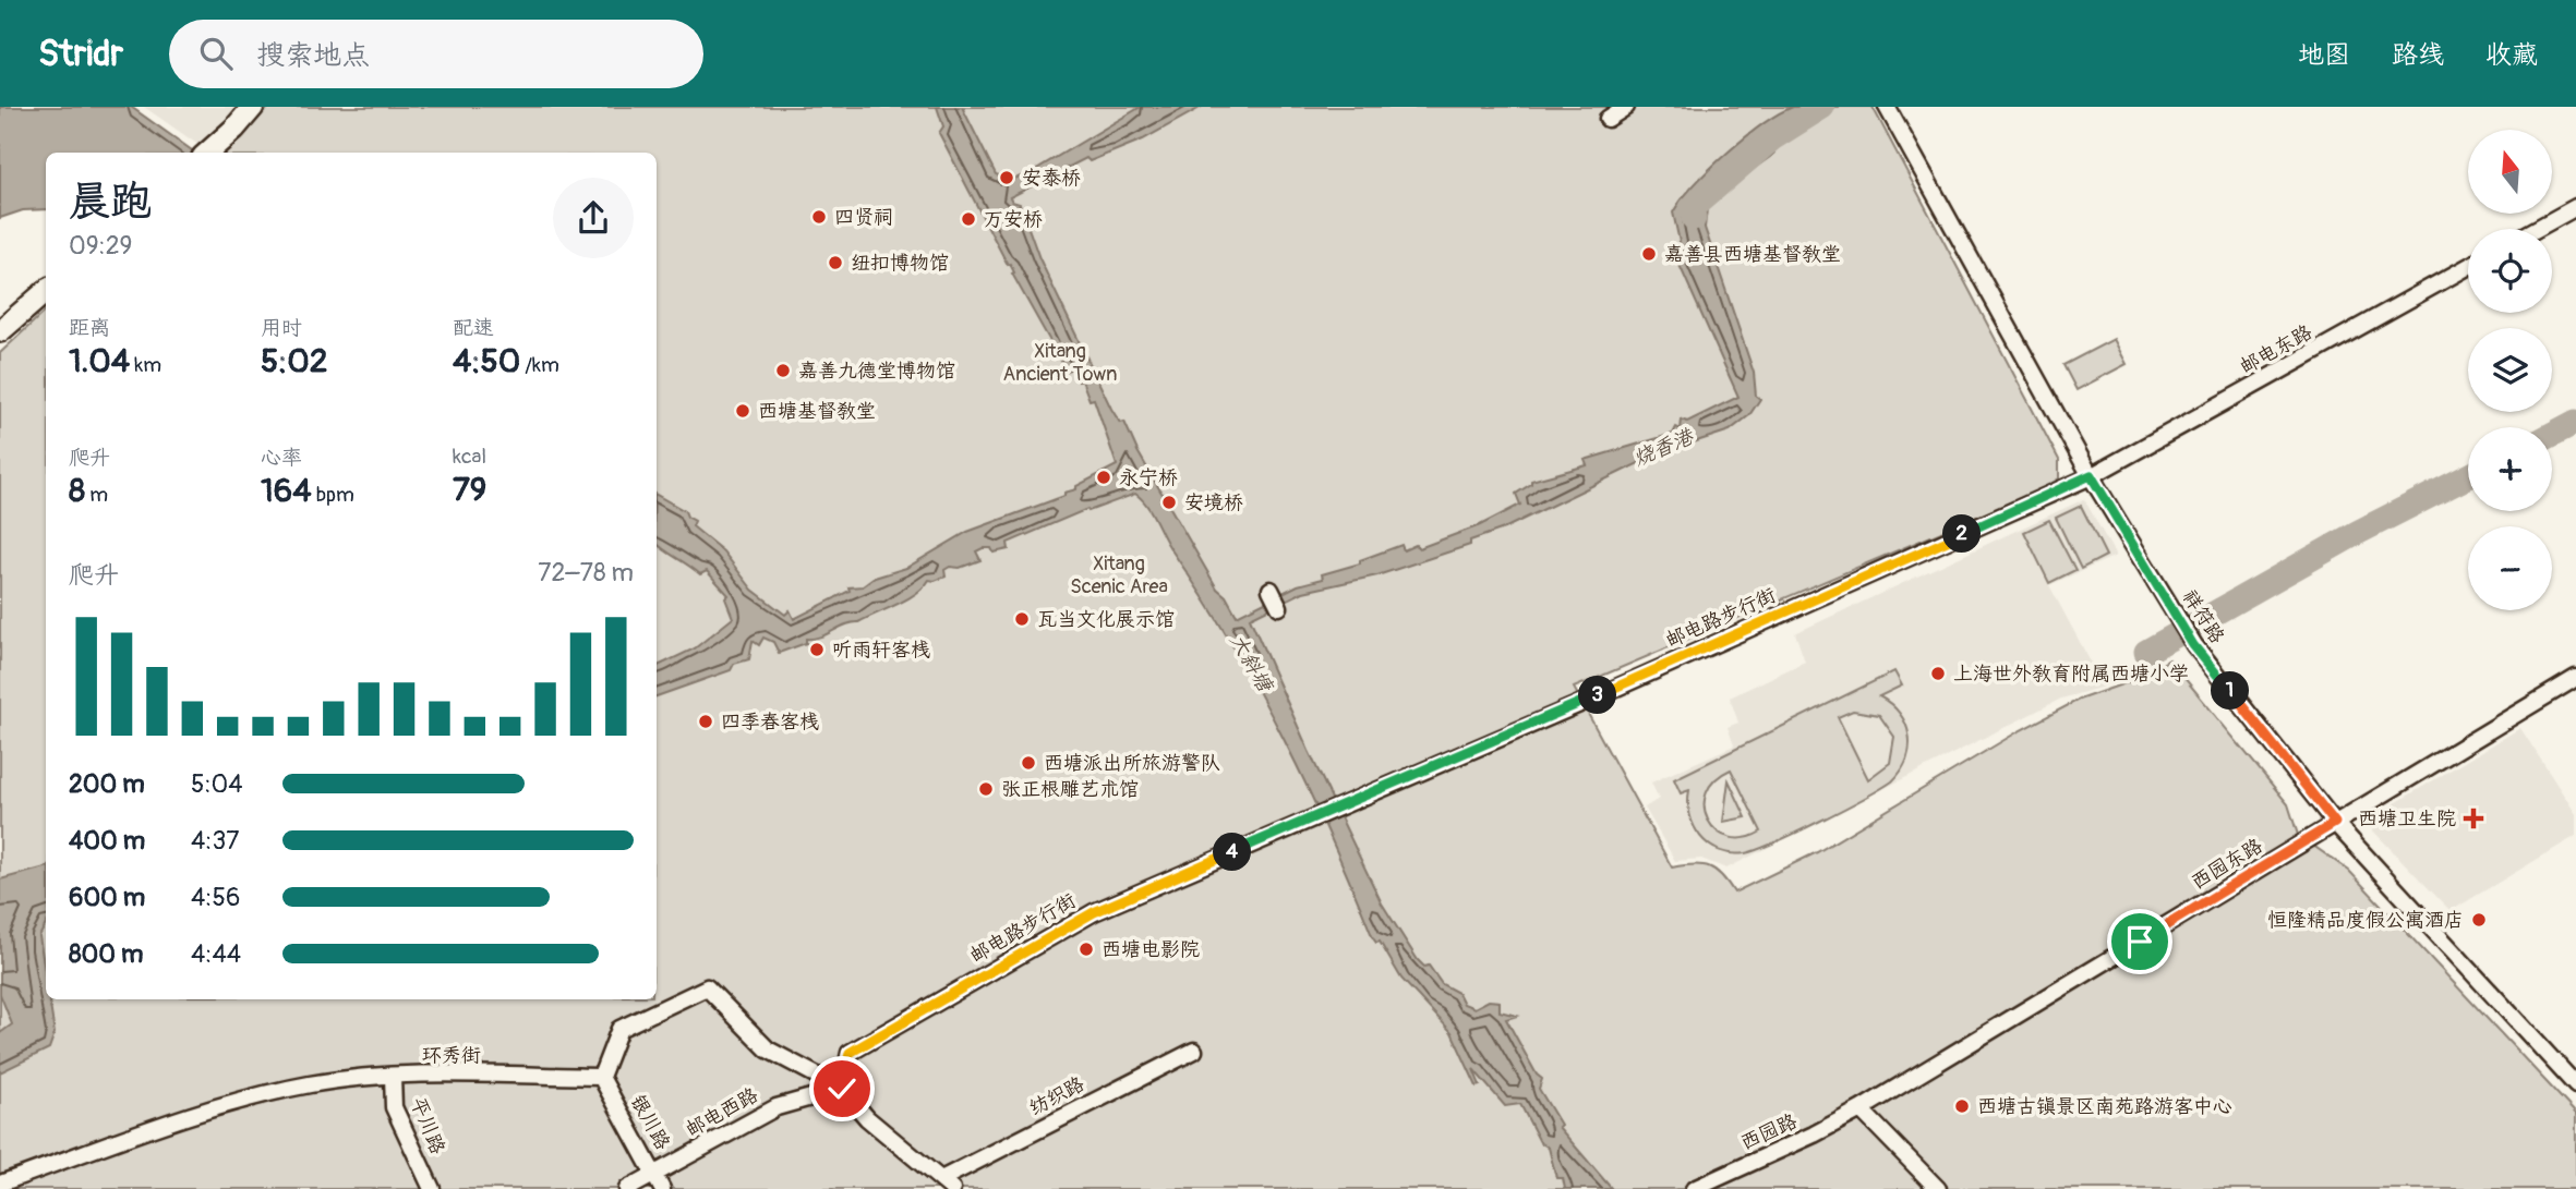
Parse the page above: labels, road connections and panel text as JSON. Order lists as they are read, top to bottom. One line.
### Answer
{"streets":{"street":["邮电东路","祥符路","邮电路步行街","西园东路","环秀街","纺织路","邮电西路","银川路","平川路","西园路"]},"crossings":[["邮电东路","祥符路"],["邮电东路","邮电路步行街"],["祥符路","邮电路步行街"],["祥符路","西园东路"],["邮电路步行街","邮电西路"],["西园东路","西园路"],["环秀街","银川路"],["环秀街","平川路"],["邮电西路","银川路"]],"water":["烧香港","大斜塘"],"parks":["Xitang Ancient Town","Xitang Scenic Area"],"places":{"other":["安泰桥","四贤祠","万安桥","嘉善县西塘基督教堂","纽扣博物馆","嘉善九德堂博物馆","西塘基督教堂","永宁桥","安境桥","瓦当文化展示馆","听雨轩客栈","上海世外教育附属西塘小学","四季春客栈","西塘派出所旅游警队","张正根雕艺术馆","恒隆精品度假公寓酒店","西塘电影院","西塘古镇景区南苑路游客中心"],"health":["西塘卫生院"]},"north":"top","page":{"header":"Stridr","search":"搜索地点","nav":["地图","路线","收藏"],"map_buttons":["+","−"],"heading":["晨跑","09:29"],"stats":[["距离","1.04 km"],["用时","5:02"],["配速","4:50 /km"],["爬升","8 m"],["心率","164 bpm"],["kcal","79"]],"pins":["2","1","3","4"],"chart":["爬升","72–78 m"],"list":[{"name":"200 m","note":"5:04"},{"name":"400 m","note":"4:37"},{"name":"600 m","note":"4:56"},{"name":"800 m","note":"4:44"}]}}
